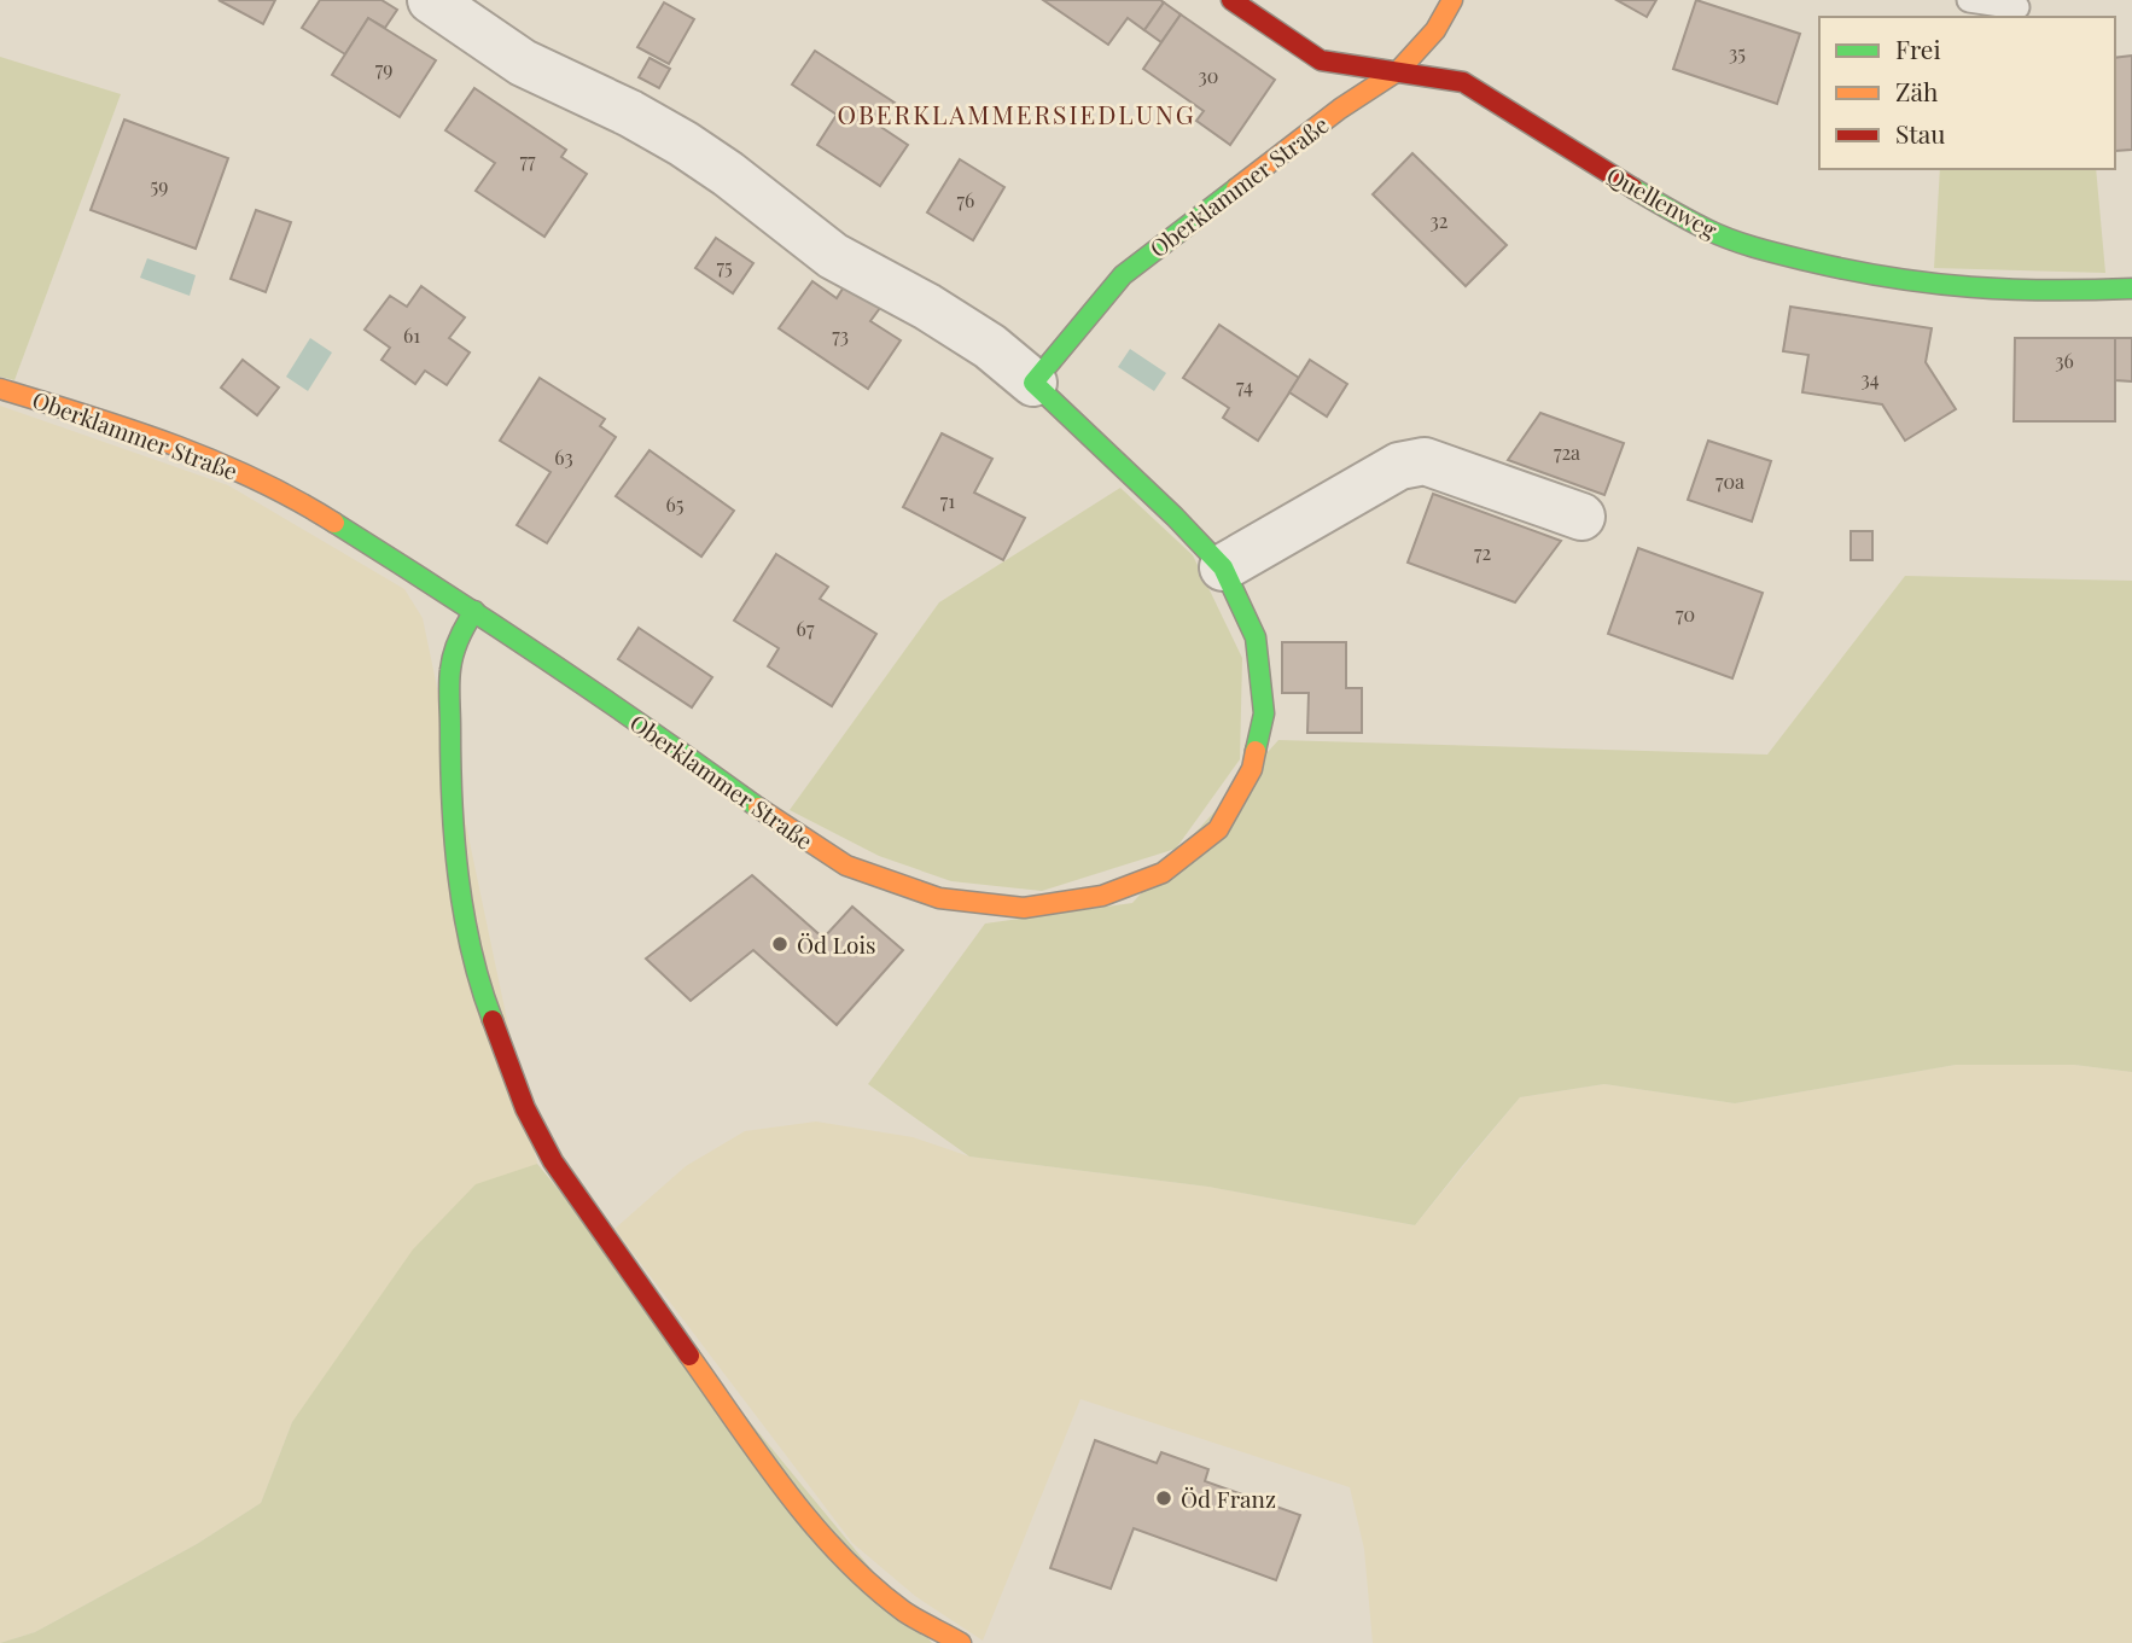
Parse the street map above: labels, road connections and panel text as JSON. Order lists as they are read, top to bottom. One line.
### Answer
{"streets":{"street":["Oberklammer Straße","Quellenweg"]},"crossings":[["Oberklammer Straße","Quellenweg"]],"districts":["OBERKLAMMERSIEDLUNG"],"places":["Öd Lois","Öd Franz"],"house_numbers":["35","79","30","77","59","76","32","75","61","73","36","34","74","72a","63","70a","71","65","72","70","67"],"legend":["Frei","Zäh","Stau"]}
